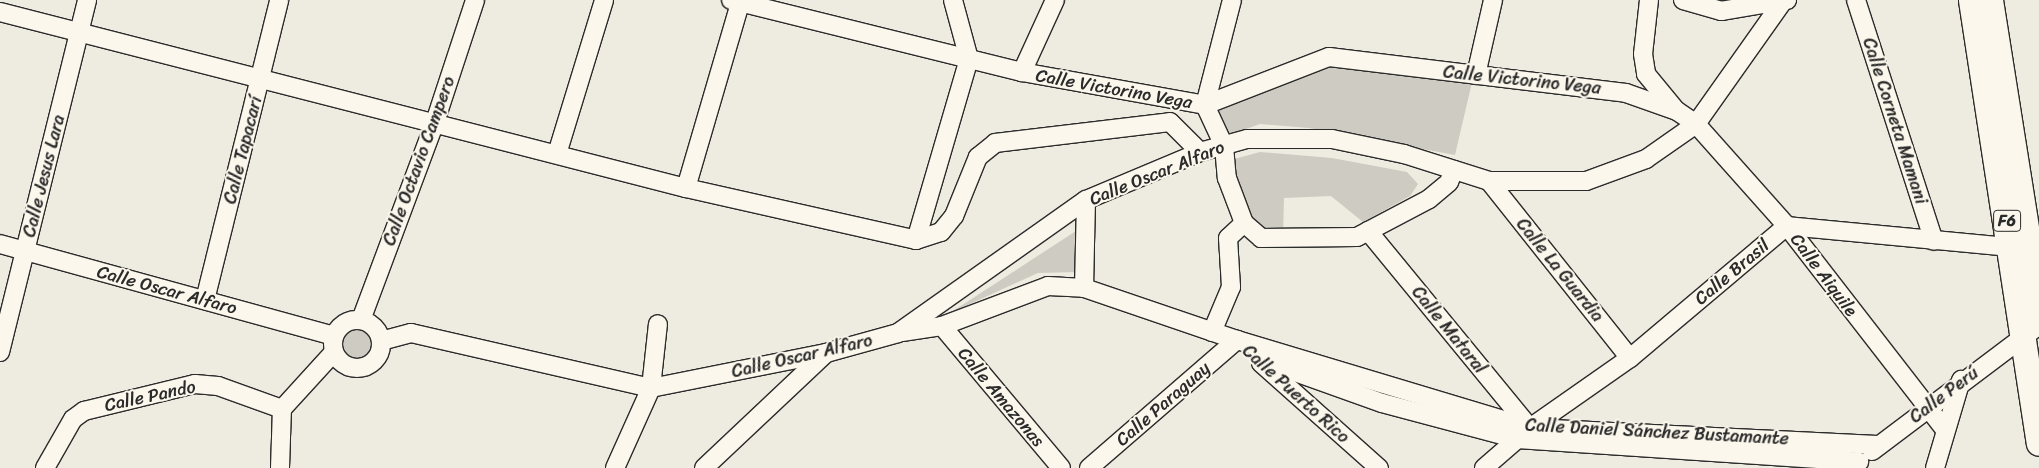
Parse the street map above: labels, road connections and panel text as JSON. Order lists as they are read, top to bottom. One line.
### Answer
{"streets":{"highway":["F6"],"street":["Calle Victorino Vega","Calle Corneta Mamani","Calle Tapacarí","Calle Octavio Campero","Calle Oscar Alfaro","Calle Jesus Lara","Calle La Guardia","Calle Brasil","Calle Aiquile","Calle Mataral","Calle Puerto Rico","Calle Perú","Calle Pando","Calle Amazonas","Calle Paraguay","Calle Daniel Sánchez Bustamante"]},"crossings":[["Calle Victorino Vega","Calle Oscar Alfaro"],["Calle Victorino Vega","Calle Aiquile"],["Calle Corneta Mamani","Calle Brasil"],["Calle Tapacarí","Calle Oscar Alfaro"],["Calle Octavio Campero","Calle Oscar Alfaro"],["Calle Oscar Alfaro","Calle Jesus Lara"],["Calle Oscar Alfaro","Calle La Guardia"],["Calle Oscar Alfaro","Calle Aiquile"],["Calle Oscar Alfaro","Calle Daniel Sánchez Bustamante"],["F6","Calle Brasil"],["F6","Calle Perú"],["Calle La Guardia","Calle Brasil"],["Calle Brasil","Calle Aiquile"],["Calle Brasil","Calle Mataral"],["Calle Brasil","Calle Daniel Sánchez Bustamante"],["Calle Aiquile","Calle Perú"],["Calle Mataral","Calle Daniel Sánchez Bustamante"],["Calle Puerto Rico","Calle Paraguay"],["Calle Puerto Rico","Calle Daniel Sánchez Bustamante"],["Calle Perú","Calle Daniel Sánchez Bustamante"],["Calle Amazonas","Calle Daniel Sánchez Bustamante"],["Calle Paraguay","Calle Daniel Sánchez Bustamante"]]}
